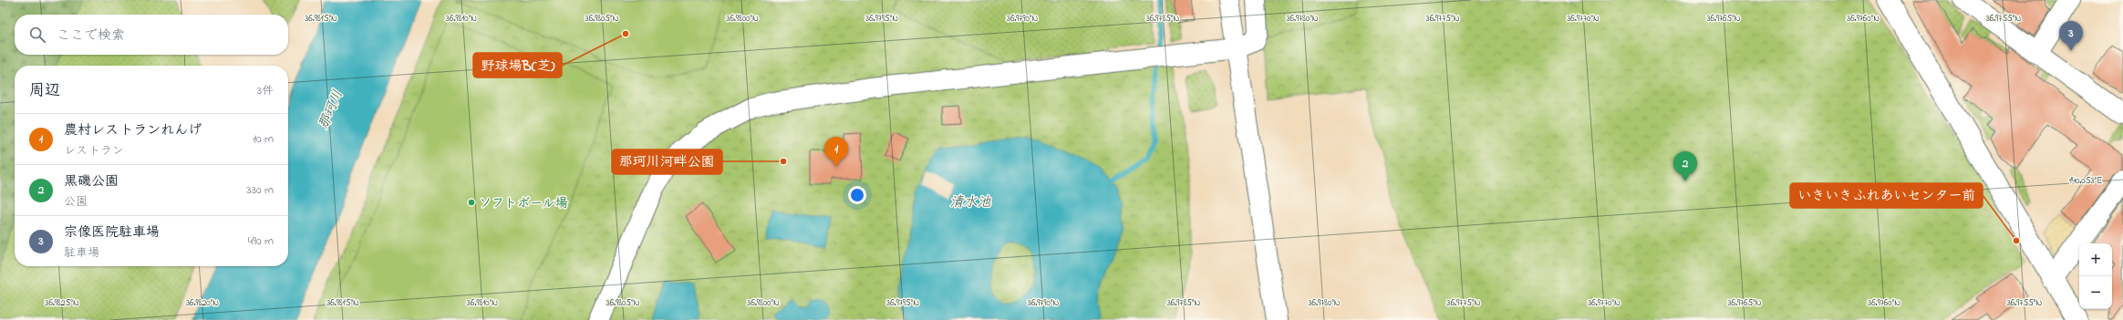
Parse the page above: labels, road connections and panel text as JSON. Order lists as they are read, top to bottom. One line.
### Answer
{"water":["那珂川","清水池"],"places":["野球場B(芝)","那珂川河畔公園","ソフトボール場","いきいきふれあいセンター前"],"page":{"search":"ここで検索","pins":["3","1","2"],"heading":["周辺","3件"],"list":[{"mark":"1","name":"農村レストランれんげ","note":"レストラン","value":"10 m"},{"mark":"2","name":"黒磯公園","note":"公園","value":"330 m"},{"mark":"3","name":"宗像医院駐車場","note":"駐車場","value":"490 m"}],"map_buttons":["+","−"]},"coordinates":["36.9790°N","36.9785°N","36.9780°N","36.9775°N","36.9760°N","36.9815°N","36.9810°N","36.9805°N","36.9800°N","36.9795°N","36.9770°N","36.9765°N","36.9755°N","140.053°E","36.9825°N","36.9820°N"]}
